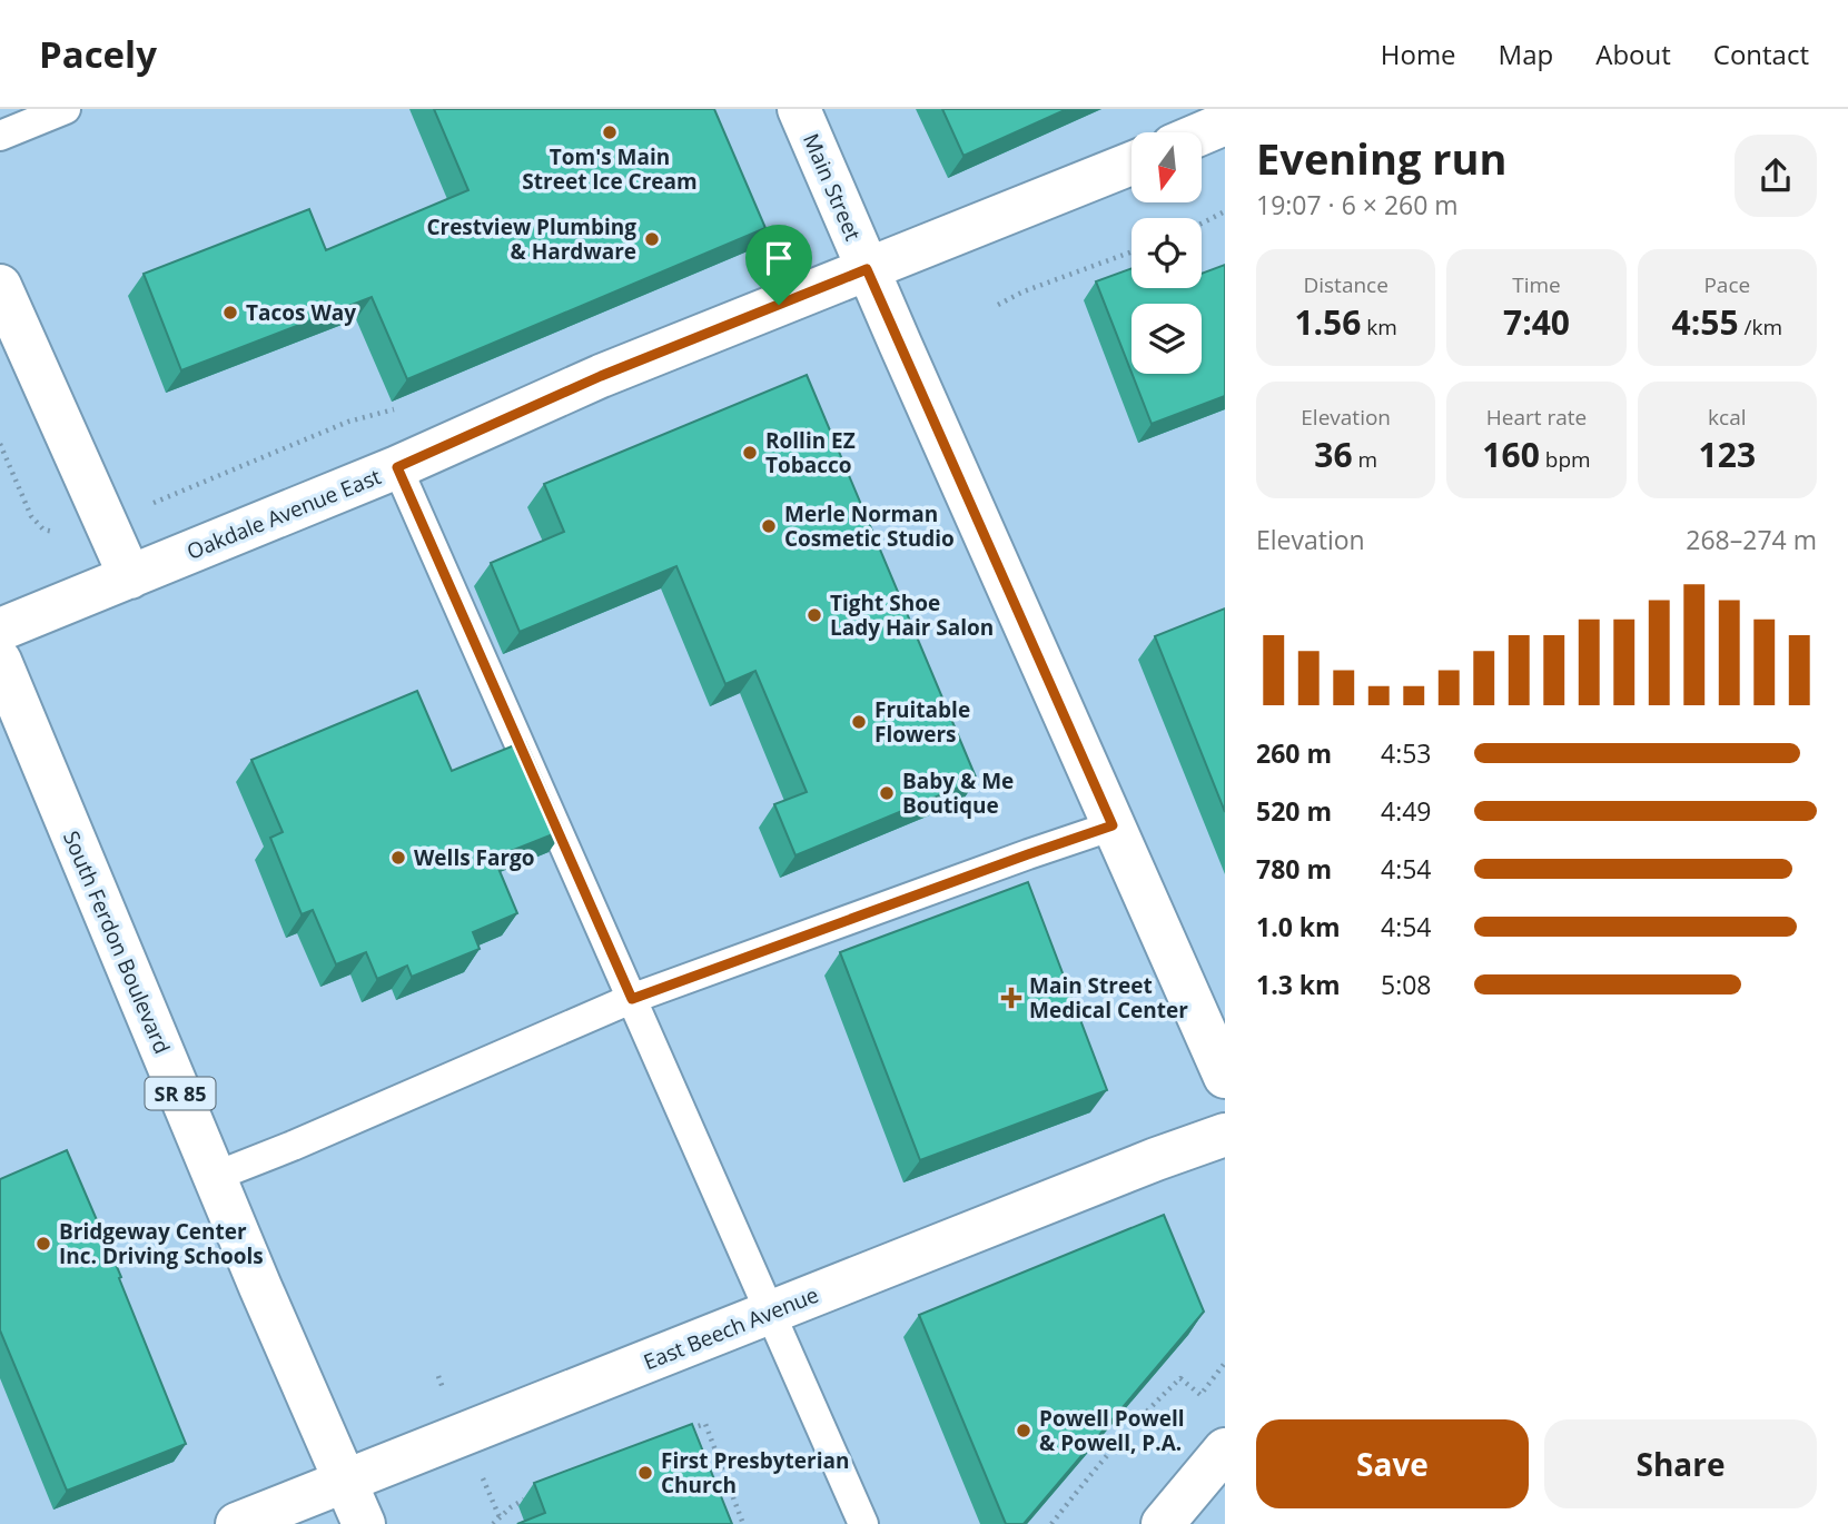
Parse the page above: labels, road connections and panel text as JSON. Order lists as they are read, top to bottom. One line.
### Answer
{"streets":{"street":["Main Street","Oakdale Avenue East","South Ferdon Boulevard","SR 85","East Beech Avenue"]},"crossings":[["Main Street","Oakdale Avenue East"],["South Ferdon Boulevard","East Beech Avenue"]],"places":{"other":["Tom's Main Street Ice Cream","Crestview Plumbing & Hardware","Tacos Way","Rollin EZ Tobacco","Merle Norman Cosmetic Studio","Tight Shoe Lady Hair Salon","Fruitable Flowers","Baby & Me Boutique","Wells Fargo","Bridgeway Center Inc. Driving Schools","Powell Powell & Powell, P.A.","First Presbyterian Church"],"health":["Main Street Medical Center"]},"north":"bottom","page":{"header":"Pacely","nav":["Home","Map","About","Contact"],"heading":["Evening run","19:07 · 6 × 260 m"],"stats":[["Distance","1.56 km"],["Time","7:40"],["Pace","4:55 /km"],["Elevation","36 m"],["Heart rate","160 bpm"],["kcal","123"]],"chart":["Elevation","268–274 m"],"list":[{"name":"260 m","note":"4:53"},{"name":"520 m","note":"4:49"},{"name":"780 m","note":"4:54"},{"name":"1.0 km","note":"4:54"},{"name":"1.3 km","note":"5:08"}],"buttons":["Save","Share"]}}
